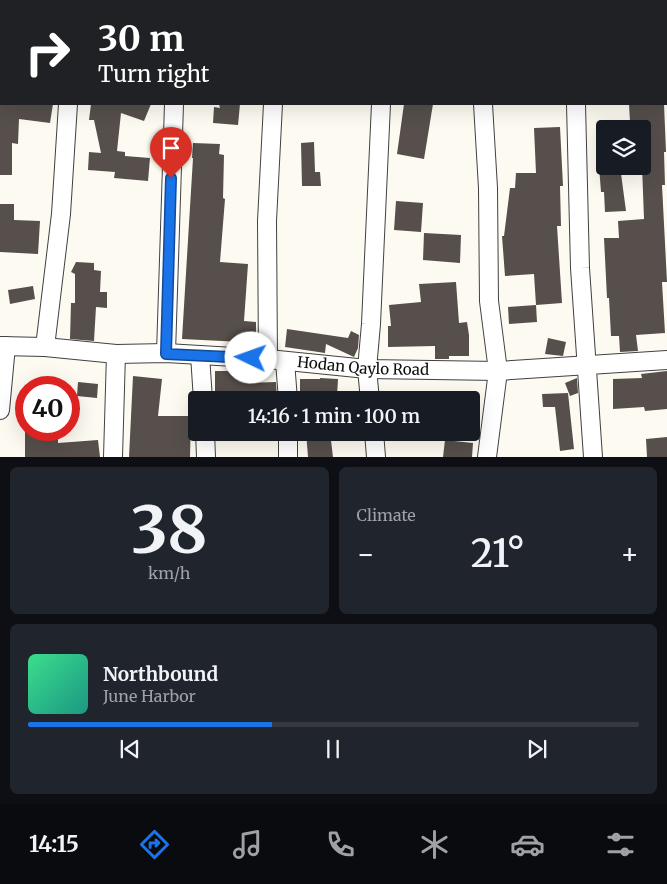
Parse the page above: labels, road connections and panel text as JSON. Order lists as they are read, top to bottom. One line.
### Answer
{"streets":{"street":["Hodan Qaylo Road"]},"page":{"turn":["30 m","Turn right"],"limit":"40","trip":"14:16 · 1 min · 100 m","tile":[["38","km/h"],"Climate"],"heat":["−","21°","+"],"song":["Northbound","June Harbor"],"tabs":"14:15"}}
